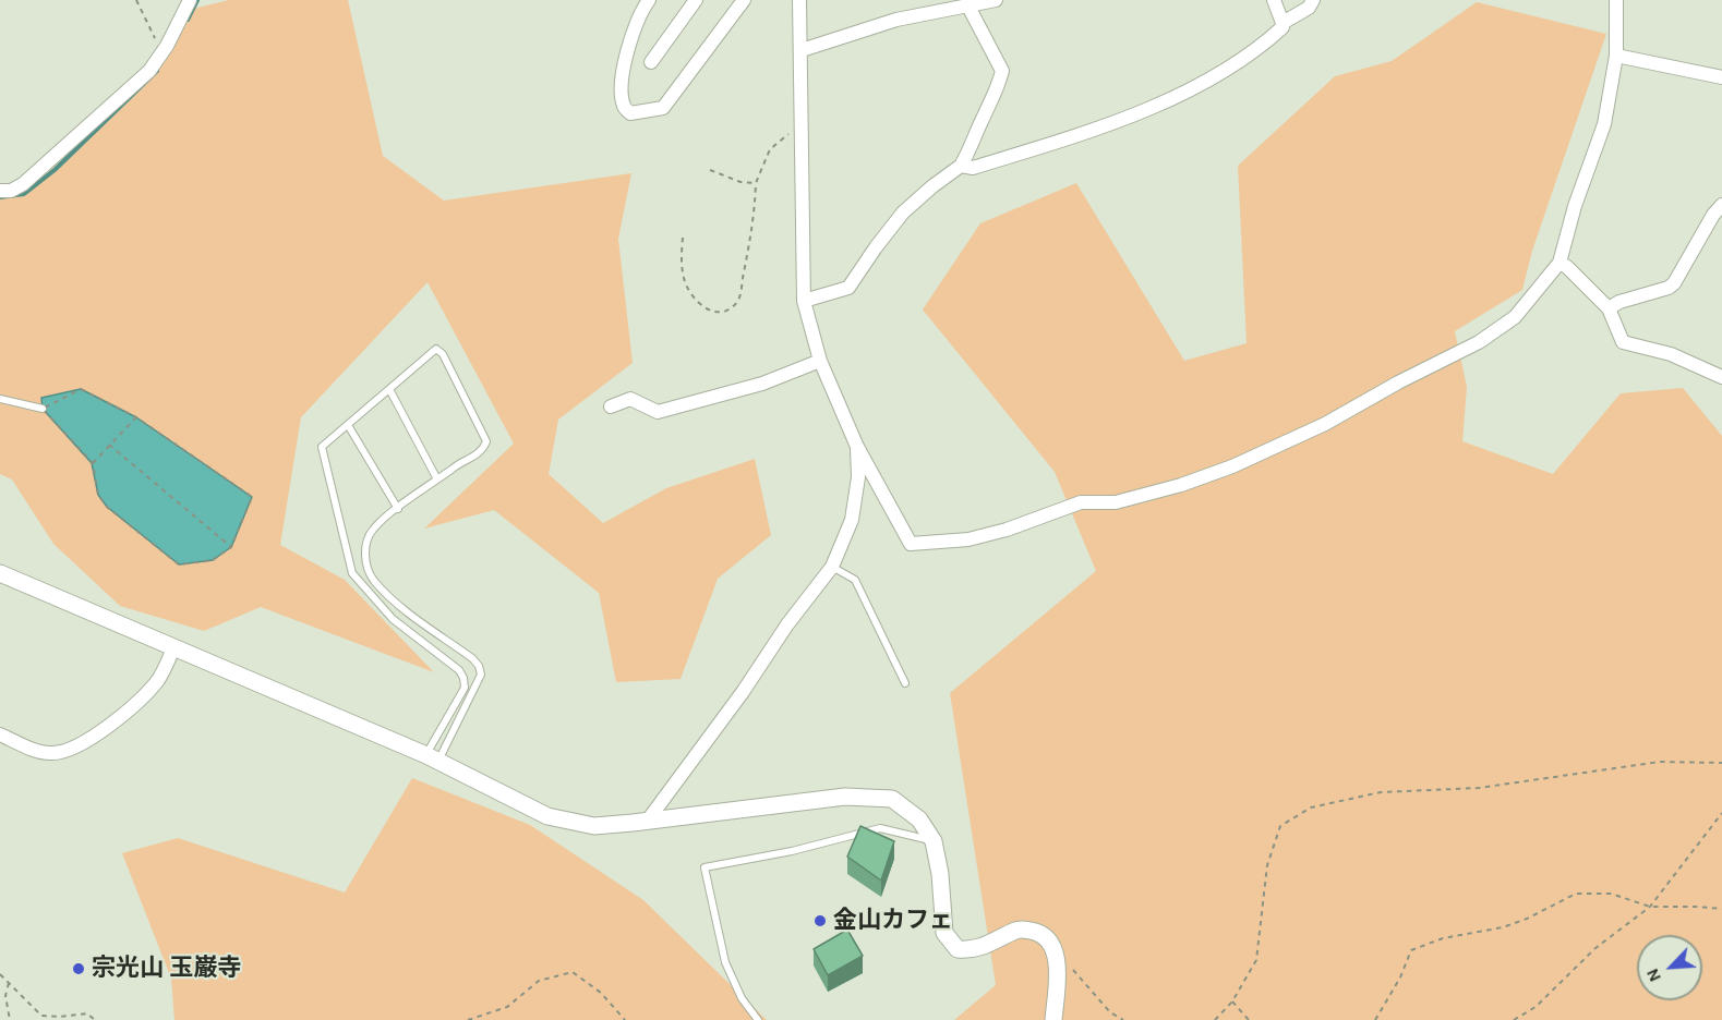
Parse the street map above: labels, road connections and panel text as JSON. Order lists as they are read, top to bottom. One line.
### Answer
{"places":["金山カフェ","宗光山 玉巌寺"],"north":"bottom left"}
